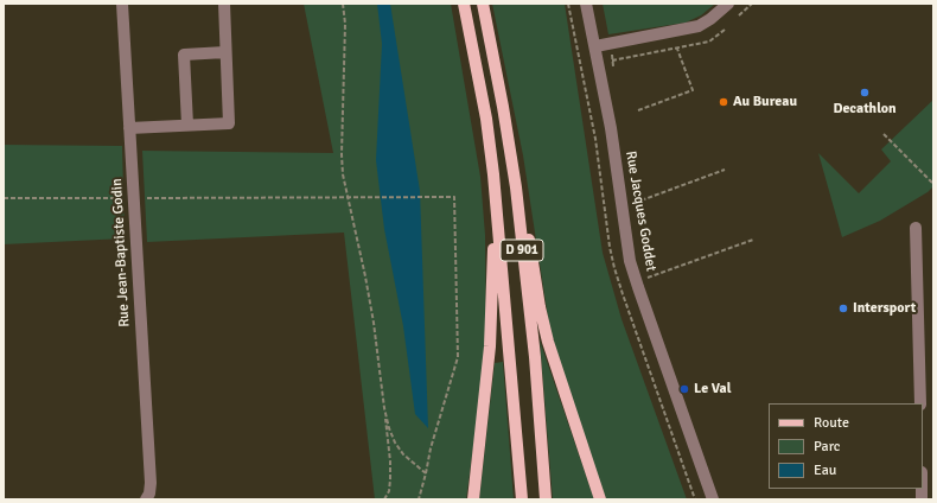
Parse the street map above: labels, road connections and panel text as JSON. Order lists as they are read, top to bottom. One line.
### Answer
{"streets":{"main road":["D 901"],"street":["Rue Jacques Goddet","Rue Jean-Baptiste Godin"]},"places":["Decathlon","Au Bureau","Intersport","Le Val"],"legend":["Route","Parc","Eau"]}
